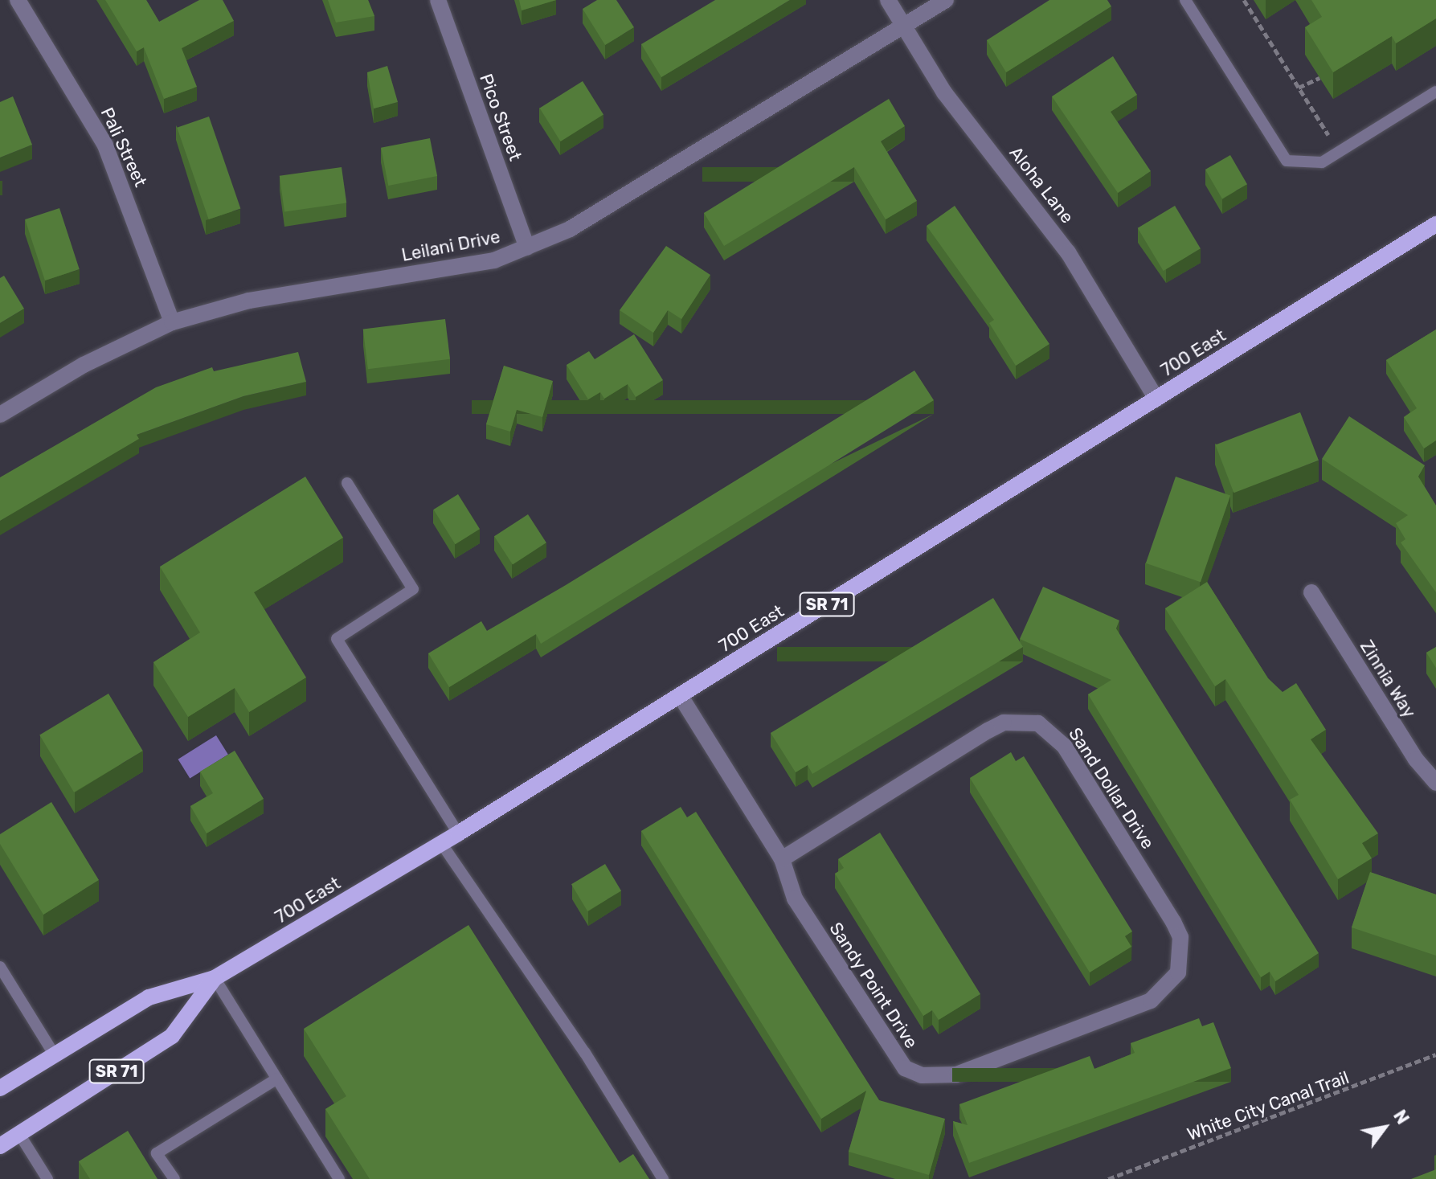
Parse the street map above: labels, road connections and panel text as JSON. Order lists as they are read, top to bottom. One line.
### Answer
{"streets":{"main road":["700 East","SR 71"],"street":["Pico Street","Pali Street","Aloha Lane","Leilani Drive","Zinnia Way","Sand Dollar Drive","Sandy Point Drive"],"path":["White City Canal Trail"]},"crossings":[["Pico Street","Leilani Drive"],["Pali Street","Leilani Drive"],["Aloha Lane","Leilani Drive"],["Aloha Lane","700 East"],["700 East","Sandy Point Drive"],["Sand Dollar Drive","Sandy Point Drive"]],"north":"top right"}
